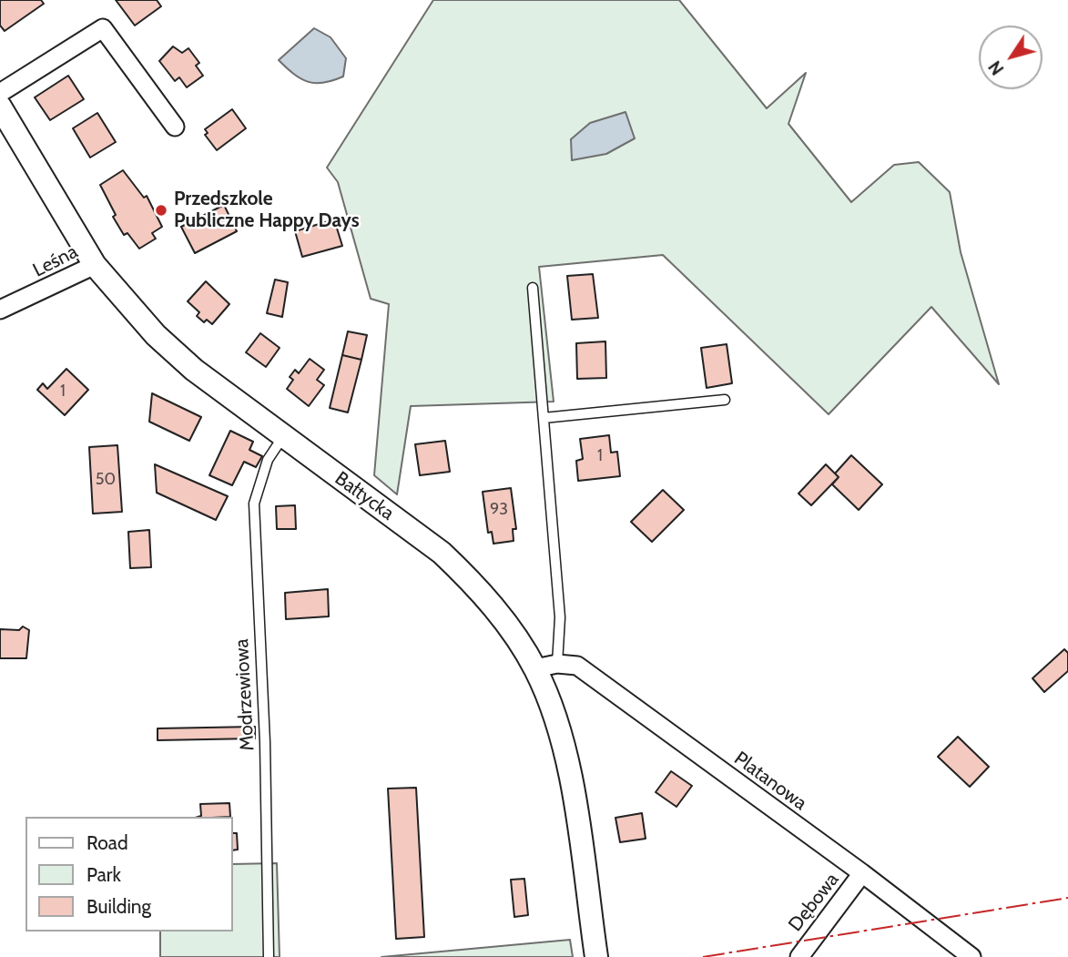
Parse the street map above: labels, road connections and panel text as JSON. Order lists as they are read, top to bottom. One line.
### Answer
{"streets":{"street":["Leśna","Bałtycka","Platanowa","Dębowa"],"lane":["Modrzewiowa"]},"crossings":[["Leśna","Bałtycka"],["Bałtycka","Modrzewiowa"],["Bałtycka","Platanowa"],["Platanowa","Dębowa"]],"places":["Przedszkole Publiczne Happy Days"],"house_numbers":["1","1","50","93"],"legend":["Road","Park","Building"],"north":"bottom left"}
